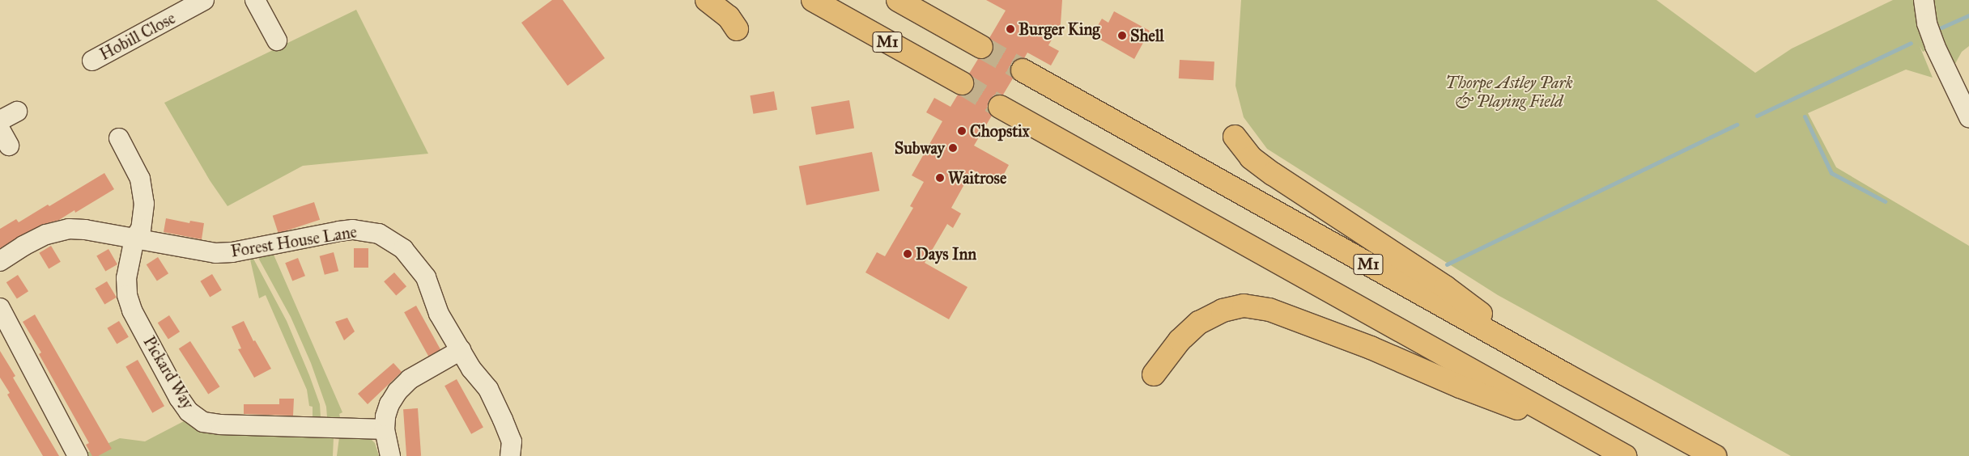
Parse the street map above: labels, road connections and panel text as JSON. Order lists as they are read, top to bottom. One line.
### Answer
{"streets":{"highway":["M1"],"street":["Hobill Close","Forest House Lane","Pickard Way"]},"crossings":[["Forest House Lane","Pickard Way"]],"parks":["Thorpe Astley Park & Playing Field"],"places":["Burger King","Shell","Chopstix","Subway","Waitrose","Days Inn"]}
